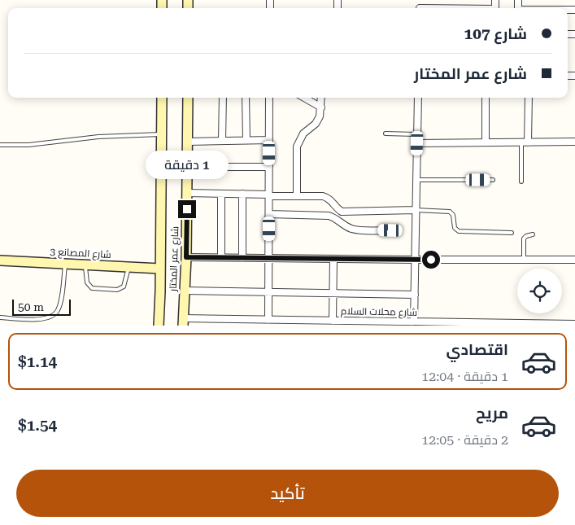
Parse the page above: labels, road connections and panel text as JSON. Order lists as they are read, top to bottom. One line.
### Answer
{"streets":{"main road":["شارع المصانع 3","شارع عمر المختار"],"street":["شارع محلات السلام"]},"crossings":[["شارع المصانع 3","شارع عمر المختار"],["شارع عمر المختار","شارع محلات السلام"]],"scale_bar":"50 m","page":{"banner":["شارع 107","شارع عمر المختار"],"bubble":"1 دقيقة","scale":"50 m","list":[{"name":"اقتصادي","note":"1 دقيقة · 12:04","value":"$1.14"},{"name":"مريح","note":"2 دقيقة · 12:05","value":"$1.54"}],"buttons":"تأكيد"}}
